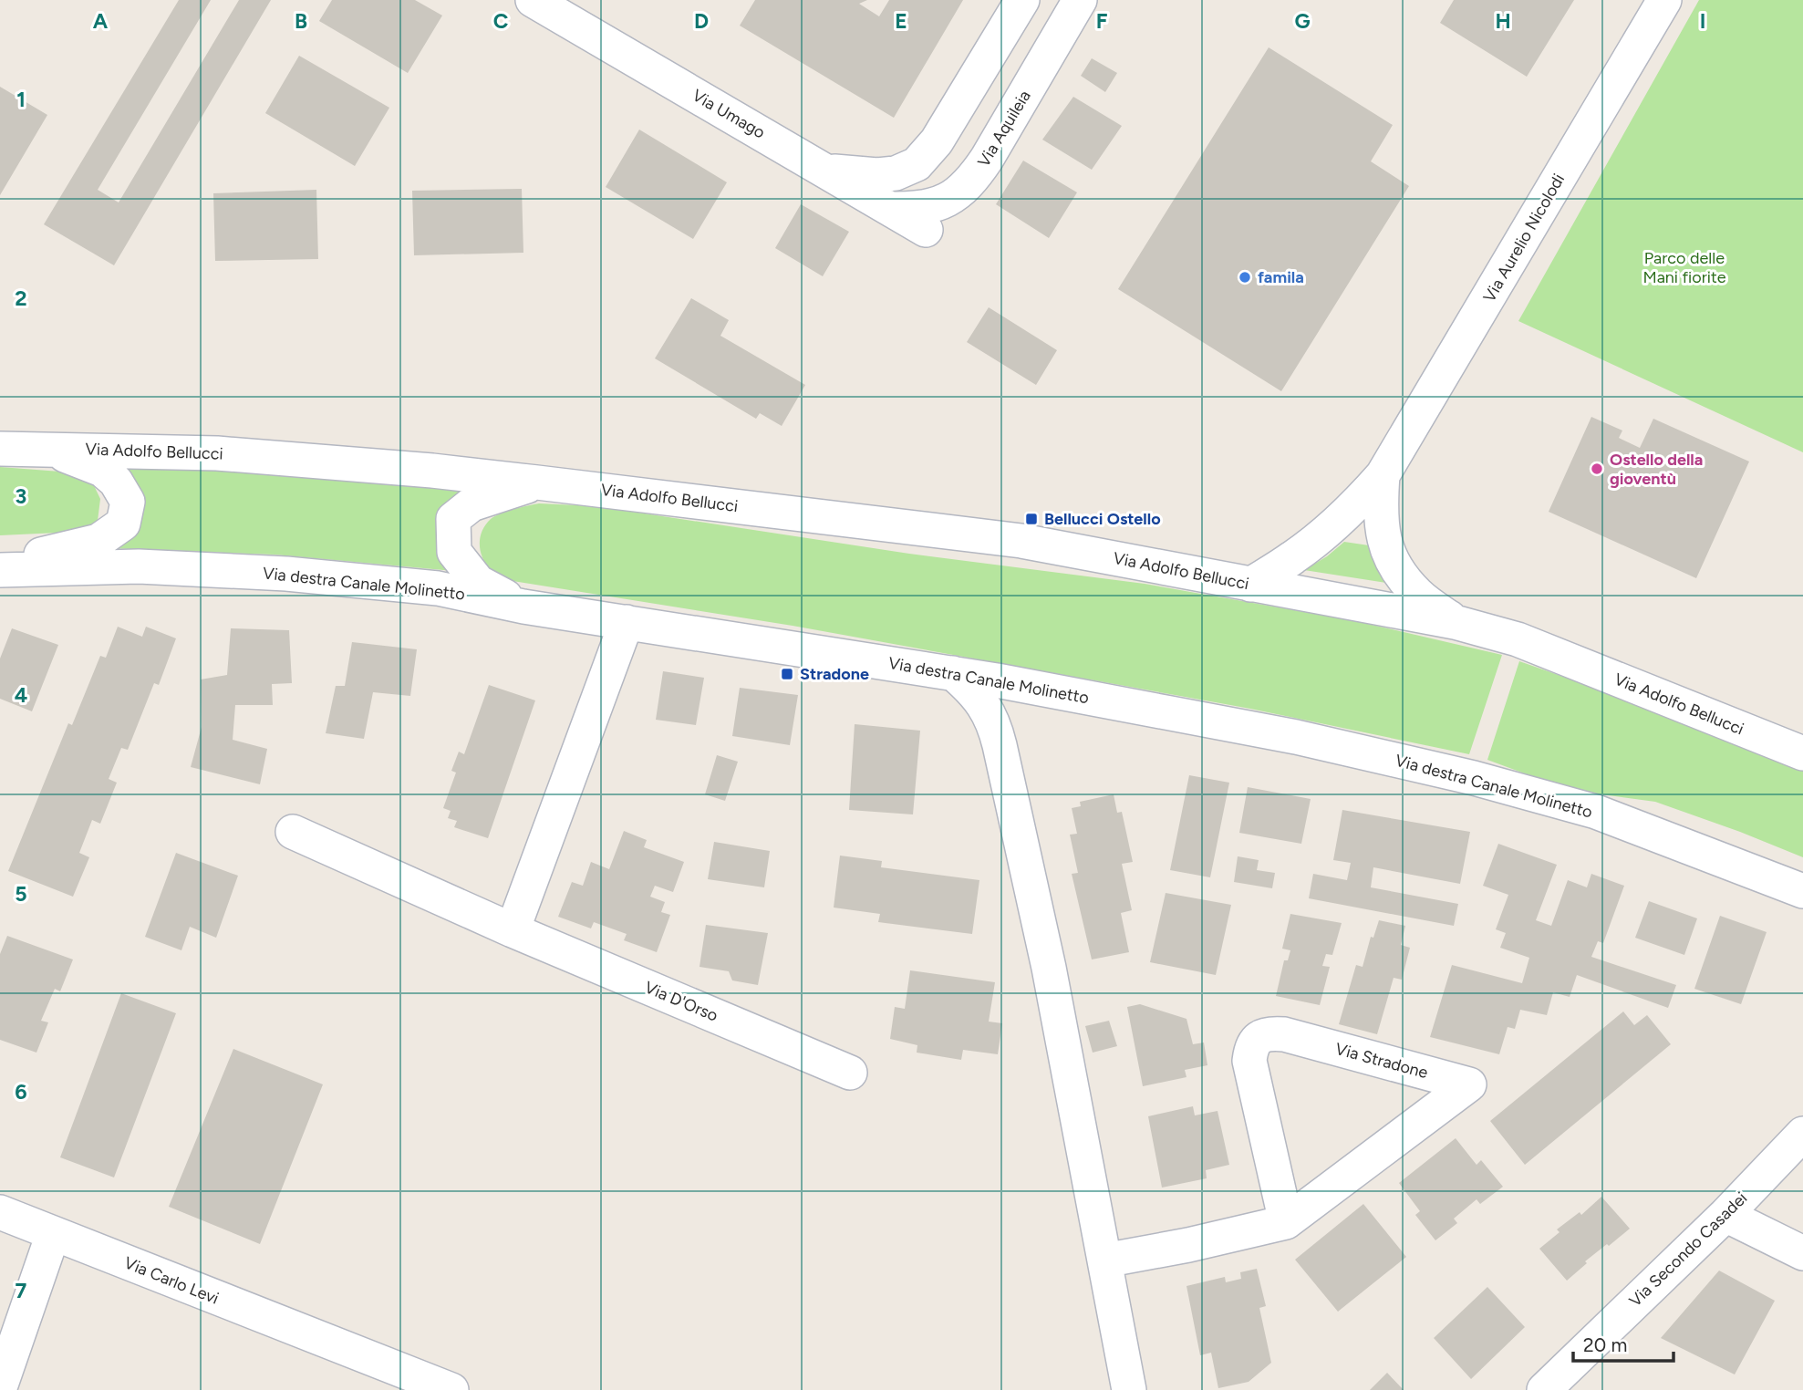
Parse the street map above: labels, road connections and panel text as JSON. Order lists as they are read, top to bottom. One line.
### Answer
{"streets":{"street":["Via Umago","Via Aquileia","Via Aurelio Nicolodi","Via Adolfo Bellucci","Via destra Canale Molinetto","Via D'Orso","Via Stradone","Via Secondo Casadei","Via Carlo Levi"]},"crossings":[["Via Umago","Via Aquileia"],["Via Aurelio Nicolodi","Via Adolfo Bellucci"],["Via Adolfo Bellucci","Via destra Canale Molinetto"]],"parks":["Parco delle Mani fiorite"],"places":{"other":["famila","Ostello della gioventù"],"transit":["Bellucci Ostello","Stradone"]},"scale_bar":"20 m","grid":{"columns":["A","B","C","D","E","F","G","H","I"],"rows":["1","2","3","4","5","6","7"]}}
